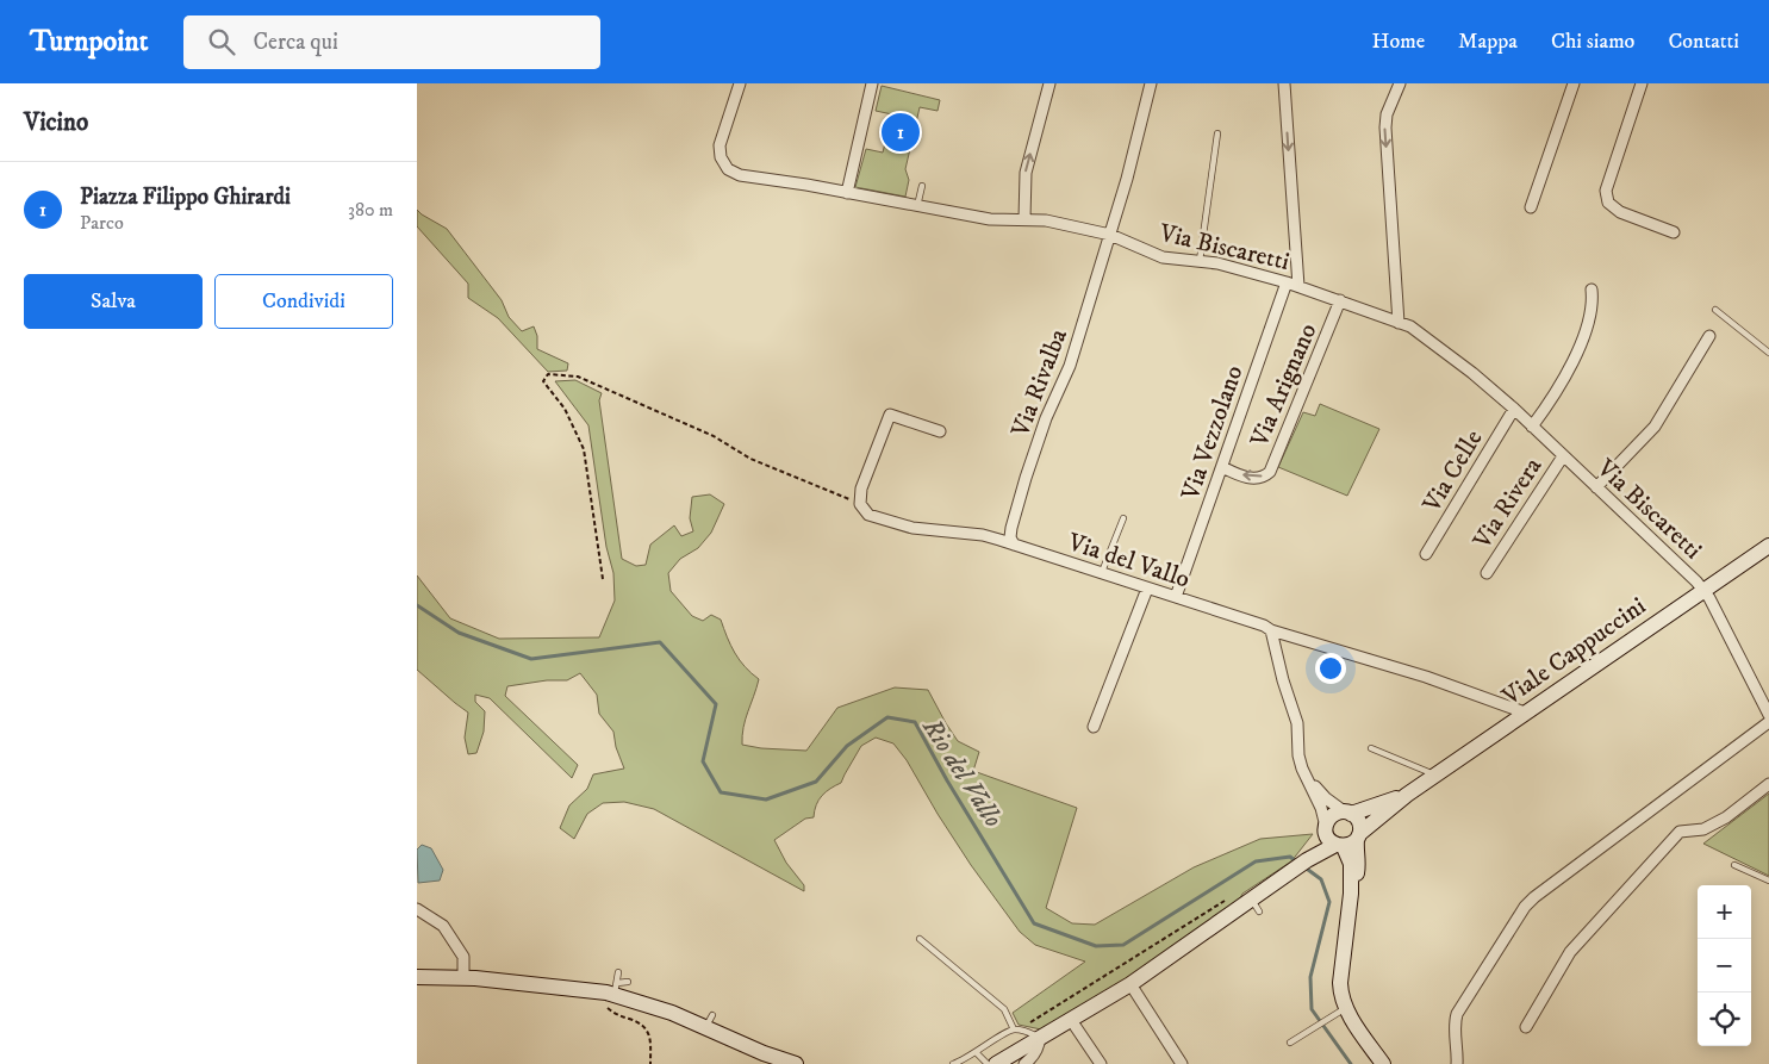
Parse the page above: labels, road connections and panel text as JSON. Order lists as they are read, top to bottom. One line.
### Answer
{"streets":{"main road":["Viale Cappuccini"],"street":["Via Biscaretti","Via Rivalba","Via Arignano","Via Vezzolano","Via Celle","Via Rivera","Via del Vallo"]},"crossings":[["Via Biscaretti","Via Rivalba"],["Via Biscaretti","Via Arignano"],["Via Biscaretti","Via Vezzolano"],["Via Biscaretti","Via Celle"],["Via Biscaretti","Via Rivera"],["Via Biscaretti","Viale Cappuccini"],["Via Rivalba","Via del Vallo"],["Via Arignano","Via Vezzolano"],["Via Vezzolano","Via del Vallo"],["Via del Vallo","Viale Cappuccini"]],"one_way":["Via Arignano"],"water":["Rio del Vallo"],"page":{"header":"Turnpoint","search":"Cerca qui","nav":["Home","Mappa","Chi siamo","Contatti"],"heading":"Vicino","pins":"1","list":[{"mark":"1","name":"Piazza Filippo Ghirardi","note":"Parco","value":"380 m"}],"buttons":["Salva","Condividi"],"map_buttons":["+","−"]}}
